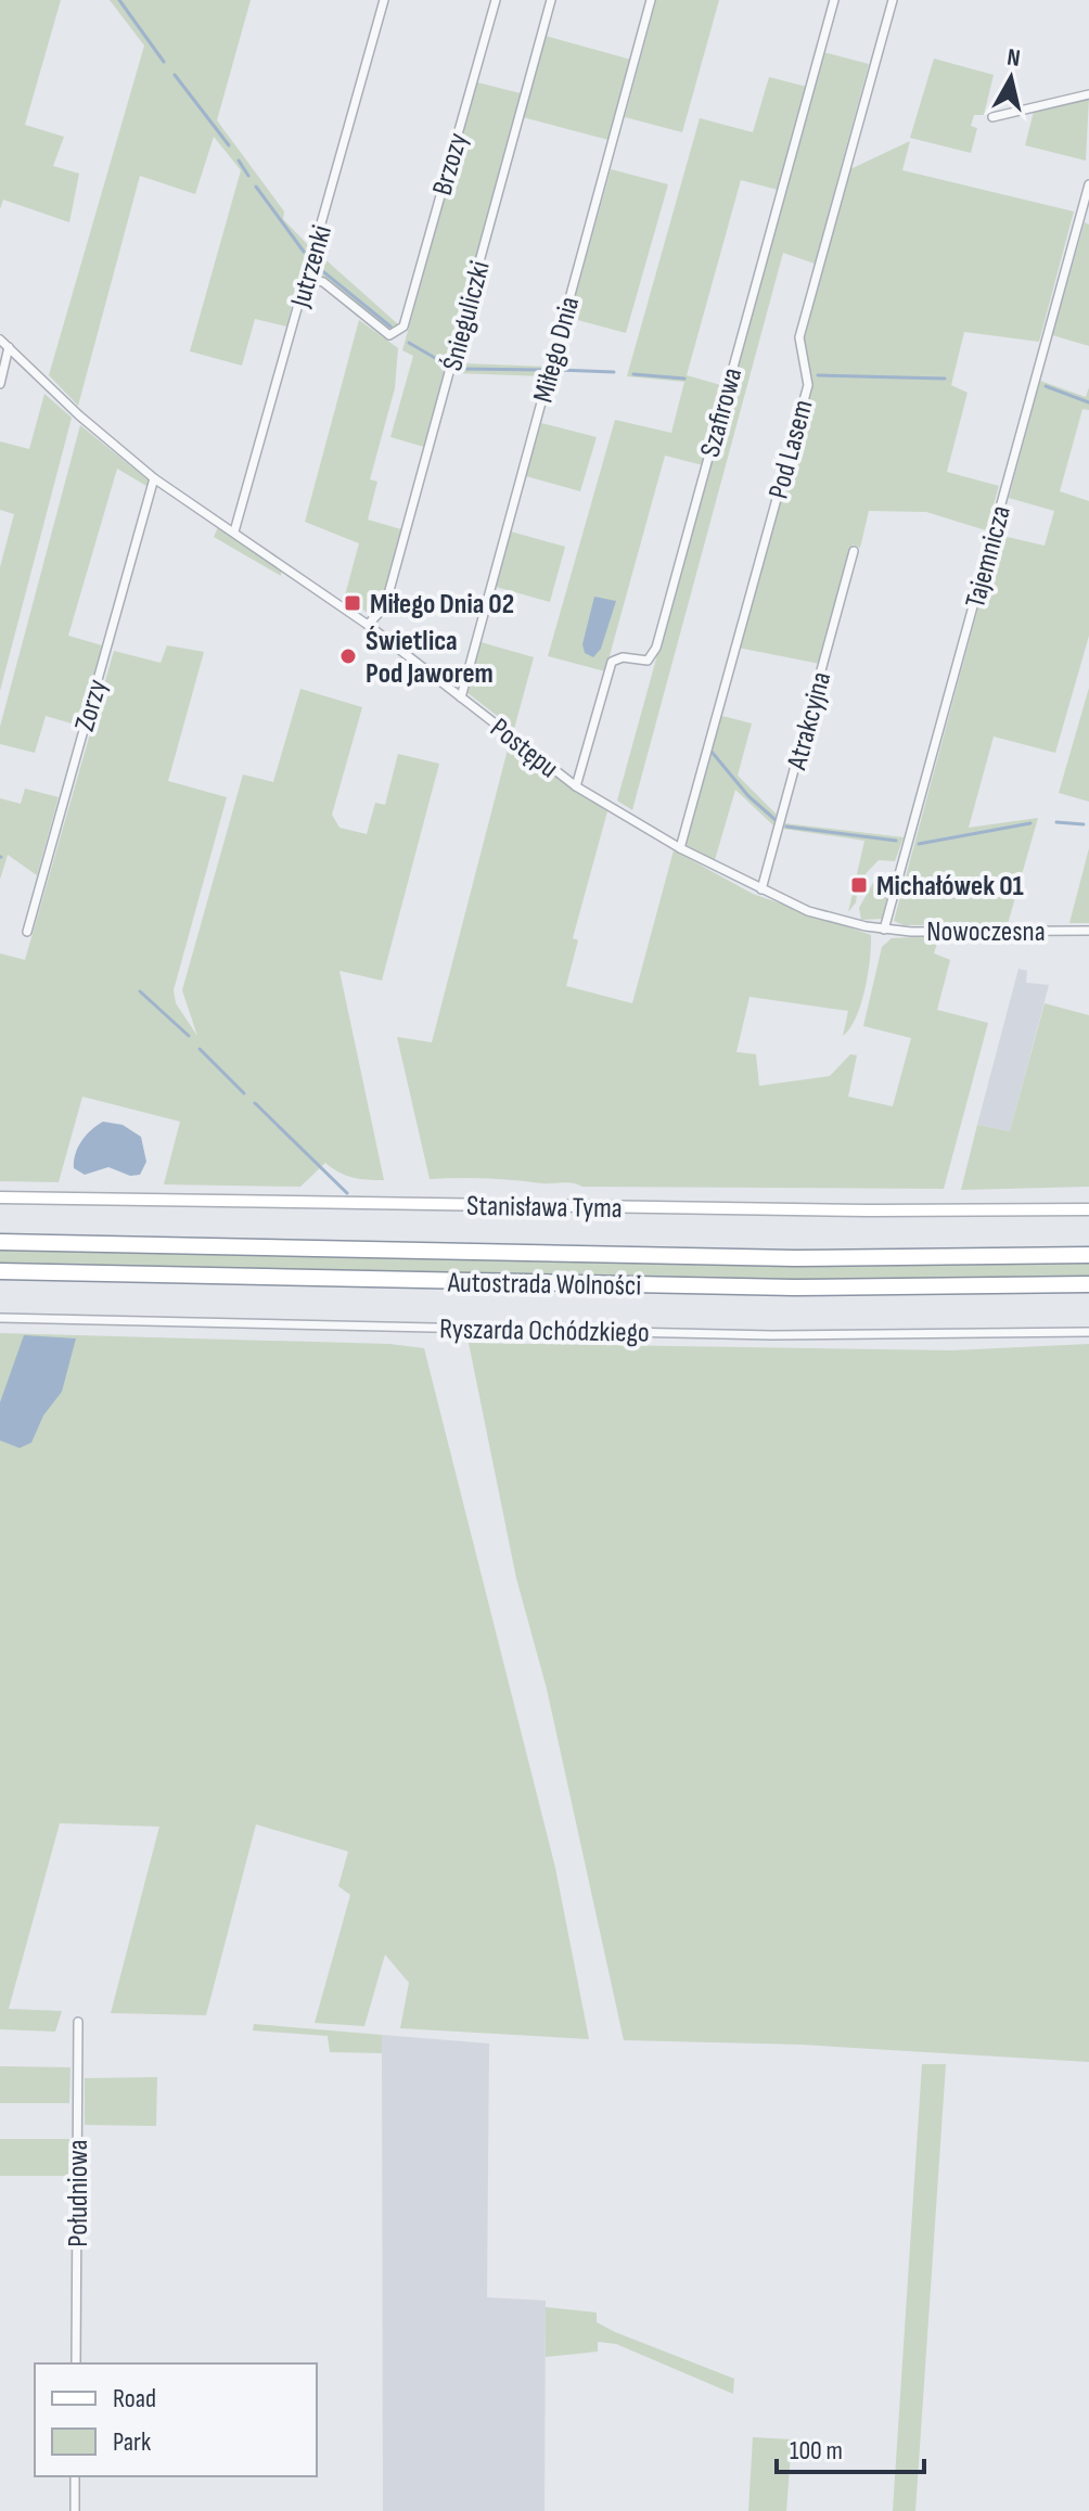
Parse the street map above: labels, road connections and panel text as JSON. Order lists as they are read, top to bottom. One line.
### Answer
{"streets":{"highway":["Autostrada Wolności"],"street":["Brzozy","Jutrzenki","Śnieguliczki","Miłego Dnia","Szafirowa","Pod Lasem","Tajemnicza","Zorzy","Atrakcyjna","Postępu","Nowoczesna","Stanisława Tyma","Ryszarda Ochódzkiego","Południowa"]},"crossings":[["Brzozy","Jutrzenki"],["Jutrzenki","Postępu"],["Śnieguliczki","Postępu"],["Miłego Dnia","Postępu"],["Szafirowa","Postępu"],["Pod Lasem","Postępu"],["Tajemnicza","Postępu"],["Tajemnicza","Nowoczesna"],["Zorzy","Postępu"],["Atrakcyjna","Postępu"],["Postępu","Nowoczesna"]],"places":{"transit":["Miłego Dnia 02","Michałówek 01"],"other":["Świetlica Pod Jaworem"]},"legend":["Road","Park"],"scale_bar":"100 m","north":"top"}
